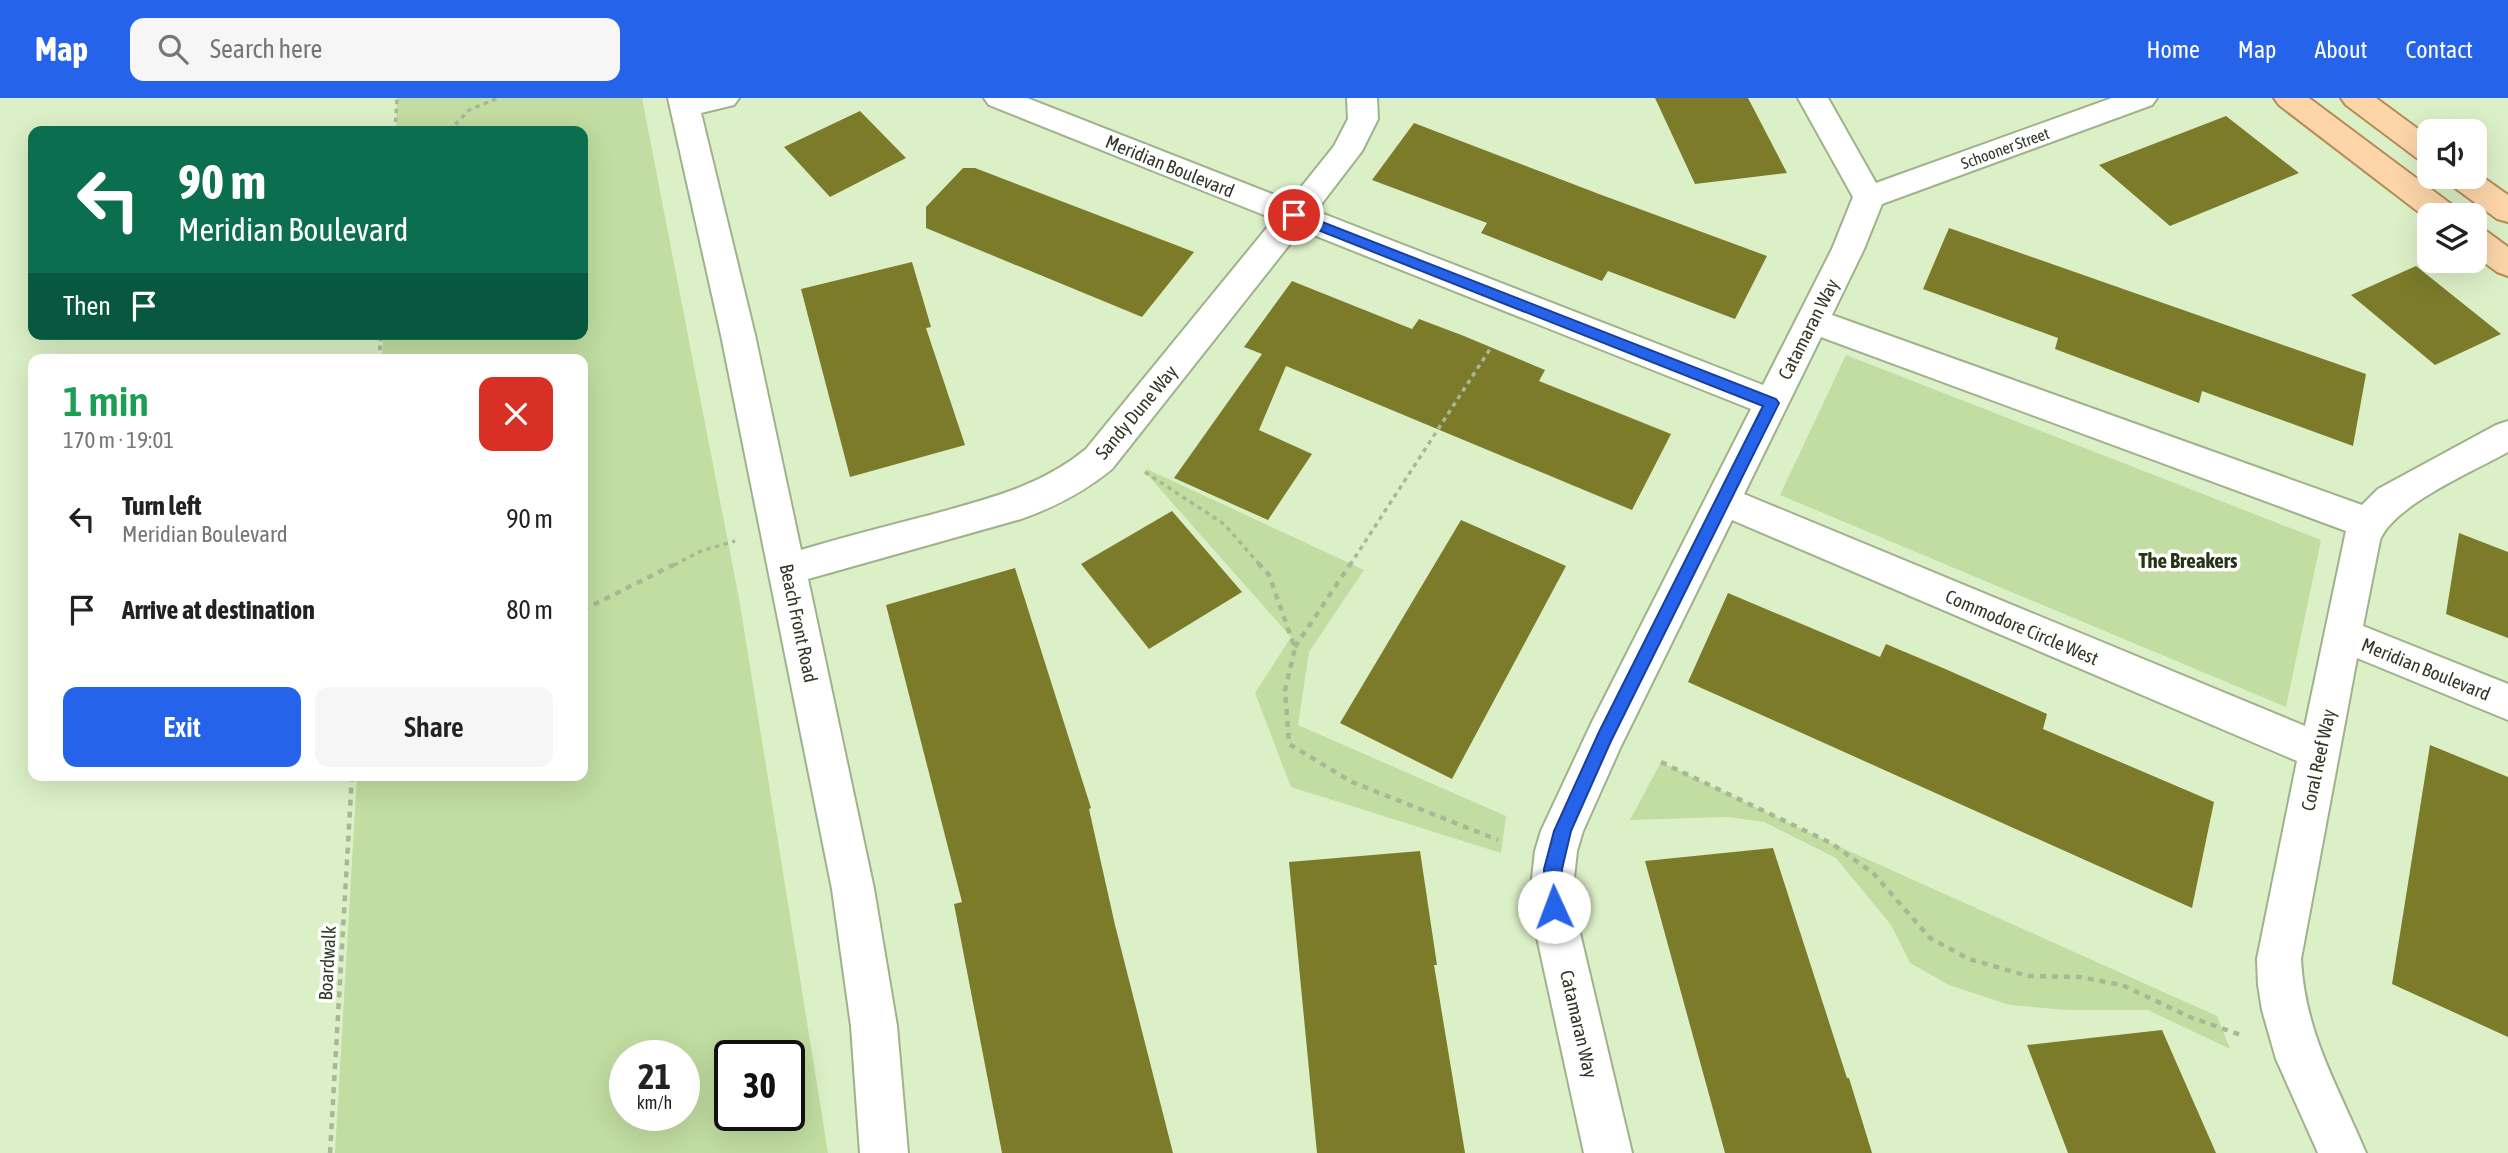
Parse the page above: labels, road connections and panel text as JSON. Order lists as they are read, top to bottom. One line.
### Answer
{"streets":{"street":["Schooner Street","Meridian Boulevard","Catamaran Way","Sandy Dune Way","Beach Front Road","Commodore Circle West","Coral Reef Way"],"path":["Boardwalk"]},"crossings":[["Schooner Street","Catamaran Way"],["Meridian Boulevard","Catamaran Way"],["Meridian Boulevard","Sandy Dune Way"],["Meridian Boulevard","Coral Reef Way"],["Catamaran Way","Commodore Circle West"],["Sandy Dune Way","Beach Front Road"],["Commodore Circle West","Coral Reef Way"]],"districts":["The Breakers"],"page":{"header":"Map","search":"Search here","nav":["Home","Map","About","Contact"],"turn":["90 m","Meridian Boulevard"],"then":"Then","heading":["1 min","170 m · 19:01"],"list":[{"name":"Turn left","note":"Meridian Boulevard","value":"90 m"},{"name":"Arrive at destination","value":"80 m"}],"buttons":["Exit","Share"],"speed":"21 km/h","limit":"30"}}
